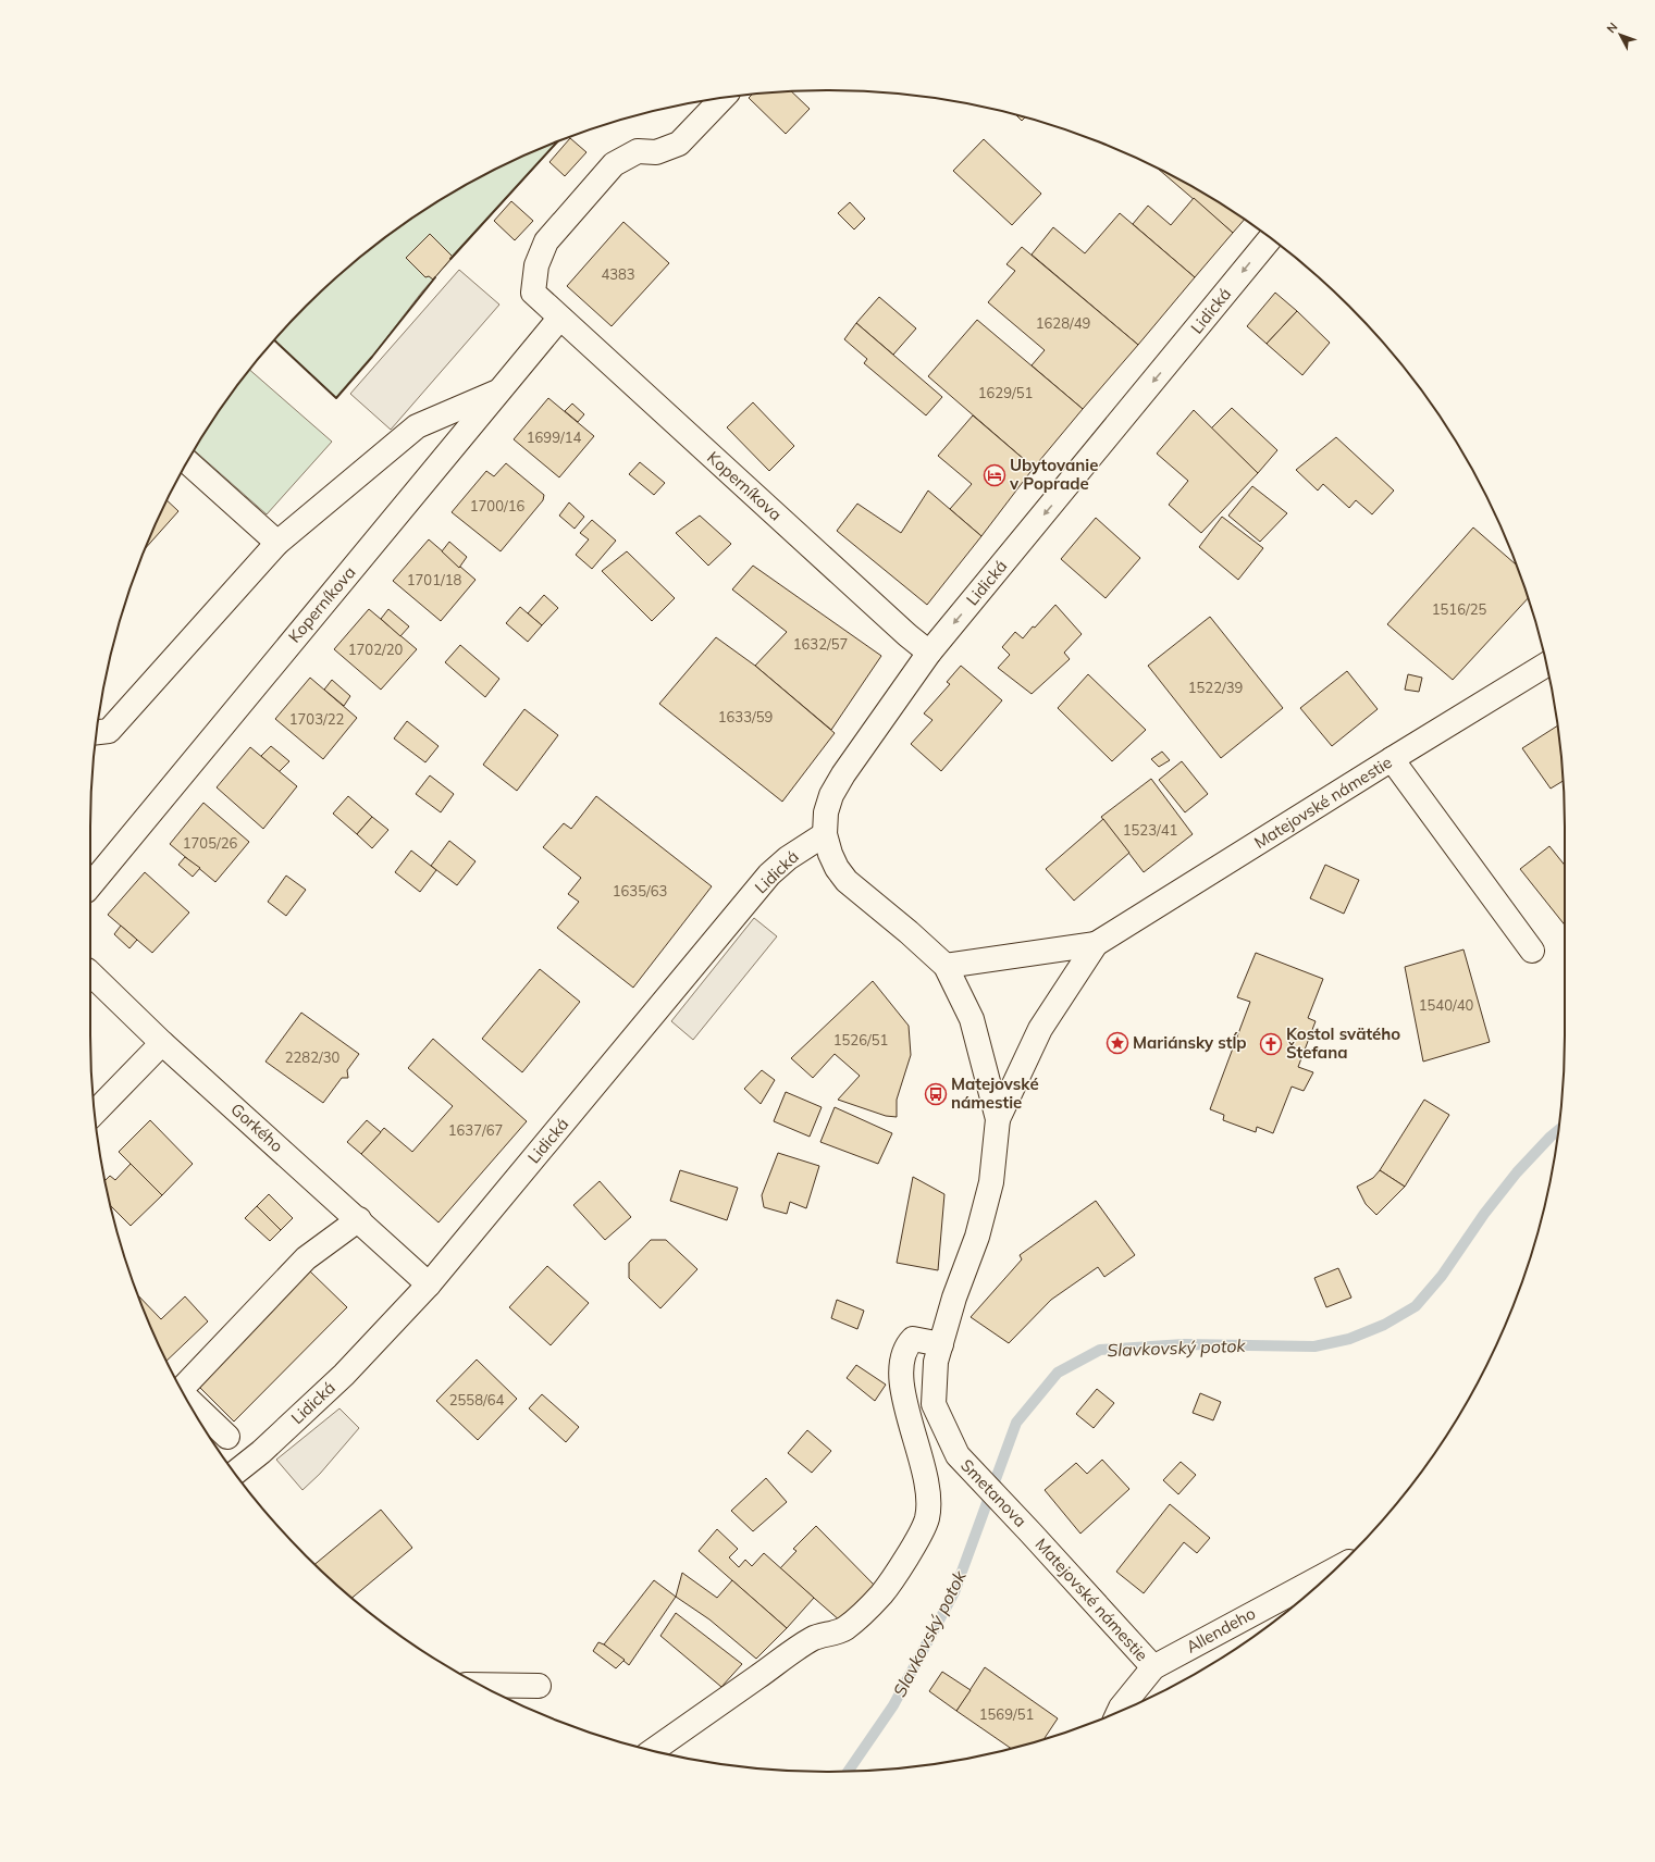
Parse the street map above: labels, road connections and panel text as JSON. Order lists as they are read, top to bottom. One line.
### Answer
{"streets":{"street":["Lidická","Koperníkova","Matejovské námestie","Gorkého","Smetanova","Allendeho"]},"crossings":[["Lidická","Koperníkova"],["Lidická","Matejovské námestie"],["Lidická","Gorkého"],["Matejovské námestie","Smetanova"],["Matejovské námestie","Allendeho"]],"water":["Slavkovský potok"],"places":{"hotel":["Ubytovanie v Poprade"],"place":["Mariánsky stĺp"],"church":["Kostol svätého Štefana"],"bus stop":["Matejovské námestie"]},"house_numbers":["4383","1628/49","1629/51","1699/14","1700/16","1701/18","1516/25","1632/57","1702/20","1522/39","1633/59","1703/22","1523/41","1705/26","1635/63","1540/40","1526/51","2282/30","1637/67","2558/64","1569/51"],"north":"top left"}
